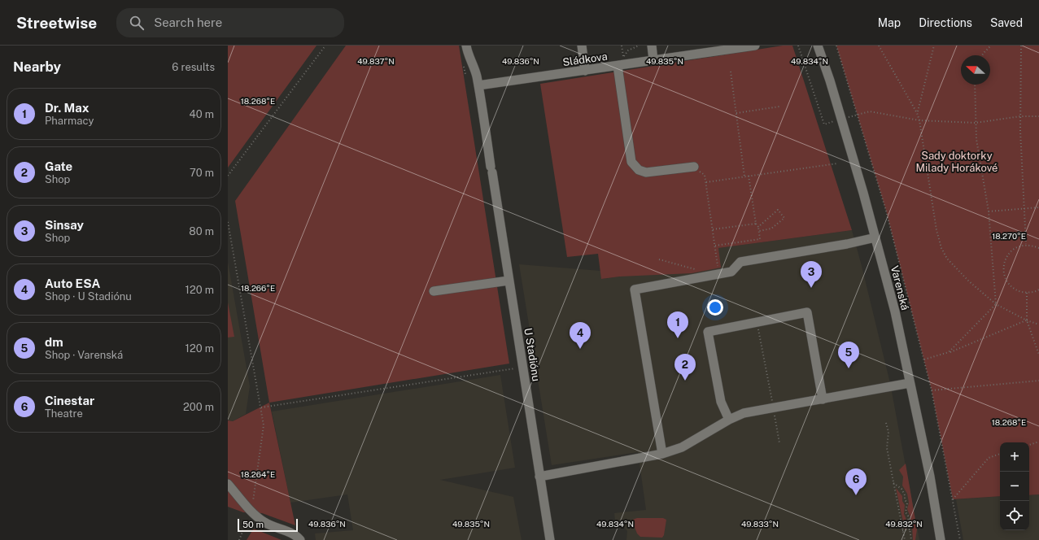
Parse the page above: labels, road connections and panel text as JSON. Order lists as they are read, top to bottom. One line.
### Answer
{"streets":{"street":["Sládkova","Varenská","U Stadiónu"]},"crossings":[["Sládkova","U Stadiónu"]],"parks":["Sady doktorky Milady Horákové"],"scale_bar":"50 m","north":"left","page":{"header":"Streetwise","search":"Search here","nav":["Map","Directions","Saved"],"heading":["Nearby","6 results"],"list":[{"mark":"1","name":"Dr. Max","note":"Pharmacy","value":"40 m"},{"mark":"2","name":"Gate","note":"Shop","value":"70 m"},{"mark":"3","name":"Sinsay","note":"Shop","value":"80 m"},{"mark":"4","name":"Auto ESA","note":"Shop · U Stadiónu","value":"120 m"},{"mark":"5","name":"dm","note":"Shop · Varenská","value":"120 m"},{"mark":"6","name":"Cinestar","note":"Theatre","value":"200 m"}],"pins":["3","1","4","5","2","6"],"map_buttons":["+","−"],"scale":"50 m"},"coordinates":["49.837°N","49.836°N","49.835°N","49.834°N","18.268°E","18.270°E","18.266°E","18.264°E","49.833°N","49.832°N"]}
